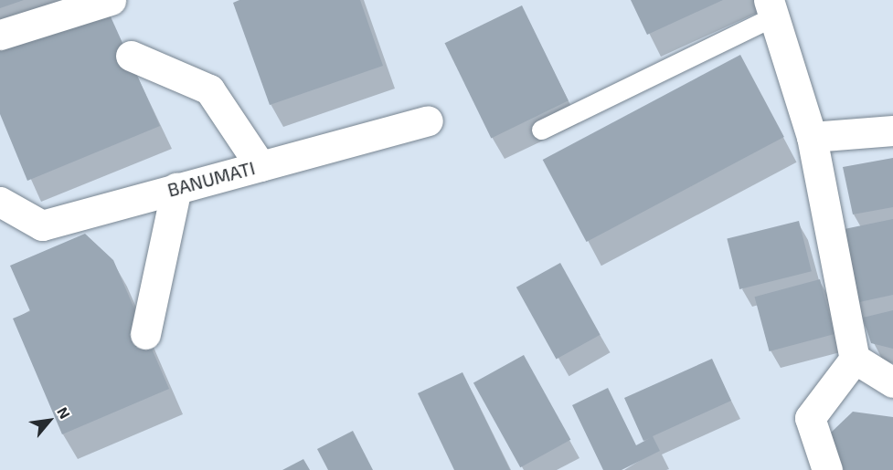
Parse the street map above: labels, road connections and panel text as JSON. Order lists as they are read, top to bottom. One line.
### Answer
{"streets":{"street":["BANUMATI"]},"north":"top right"}
